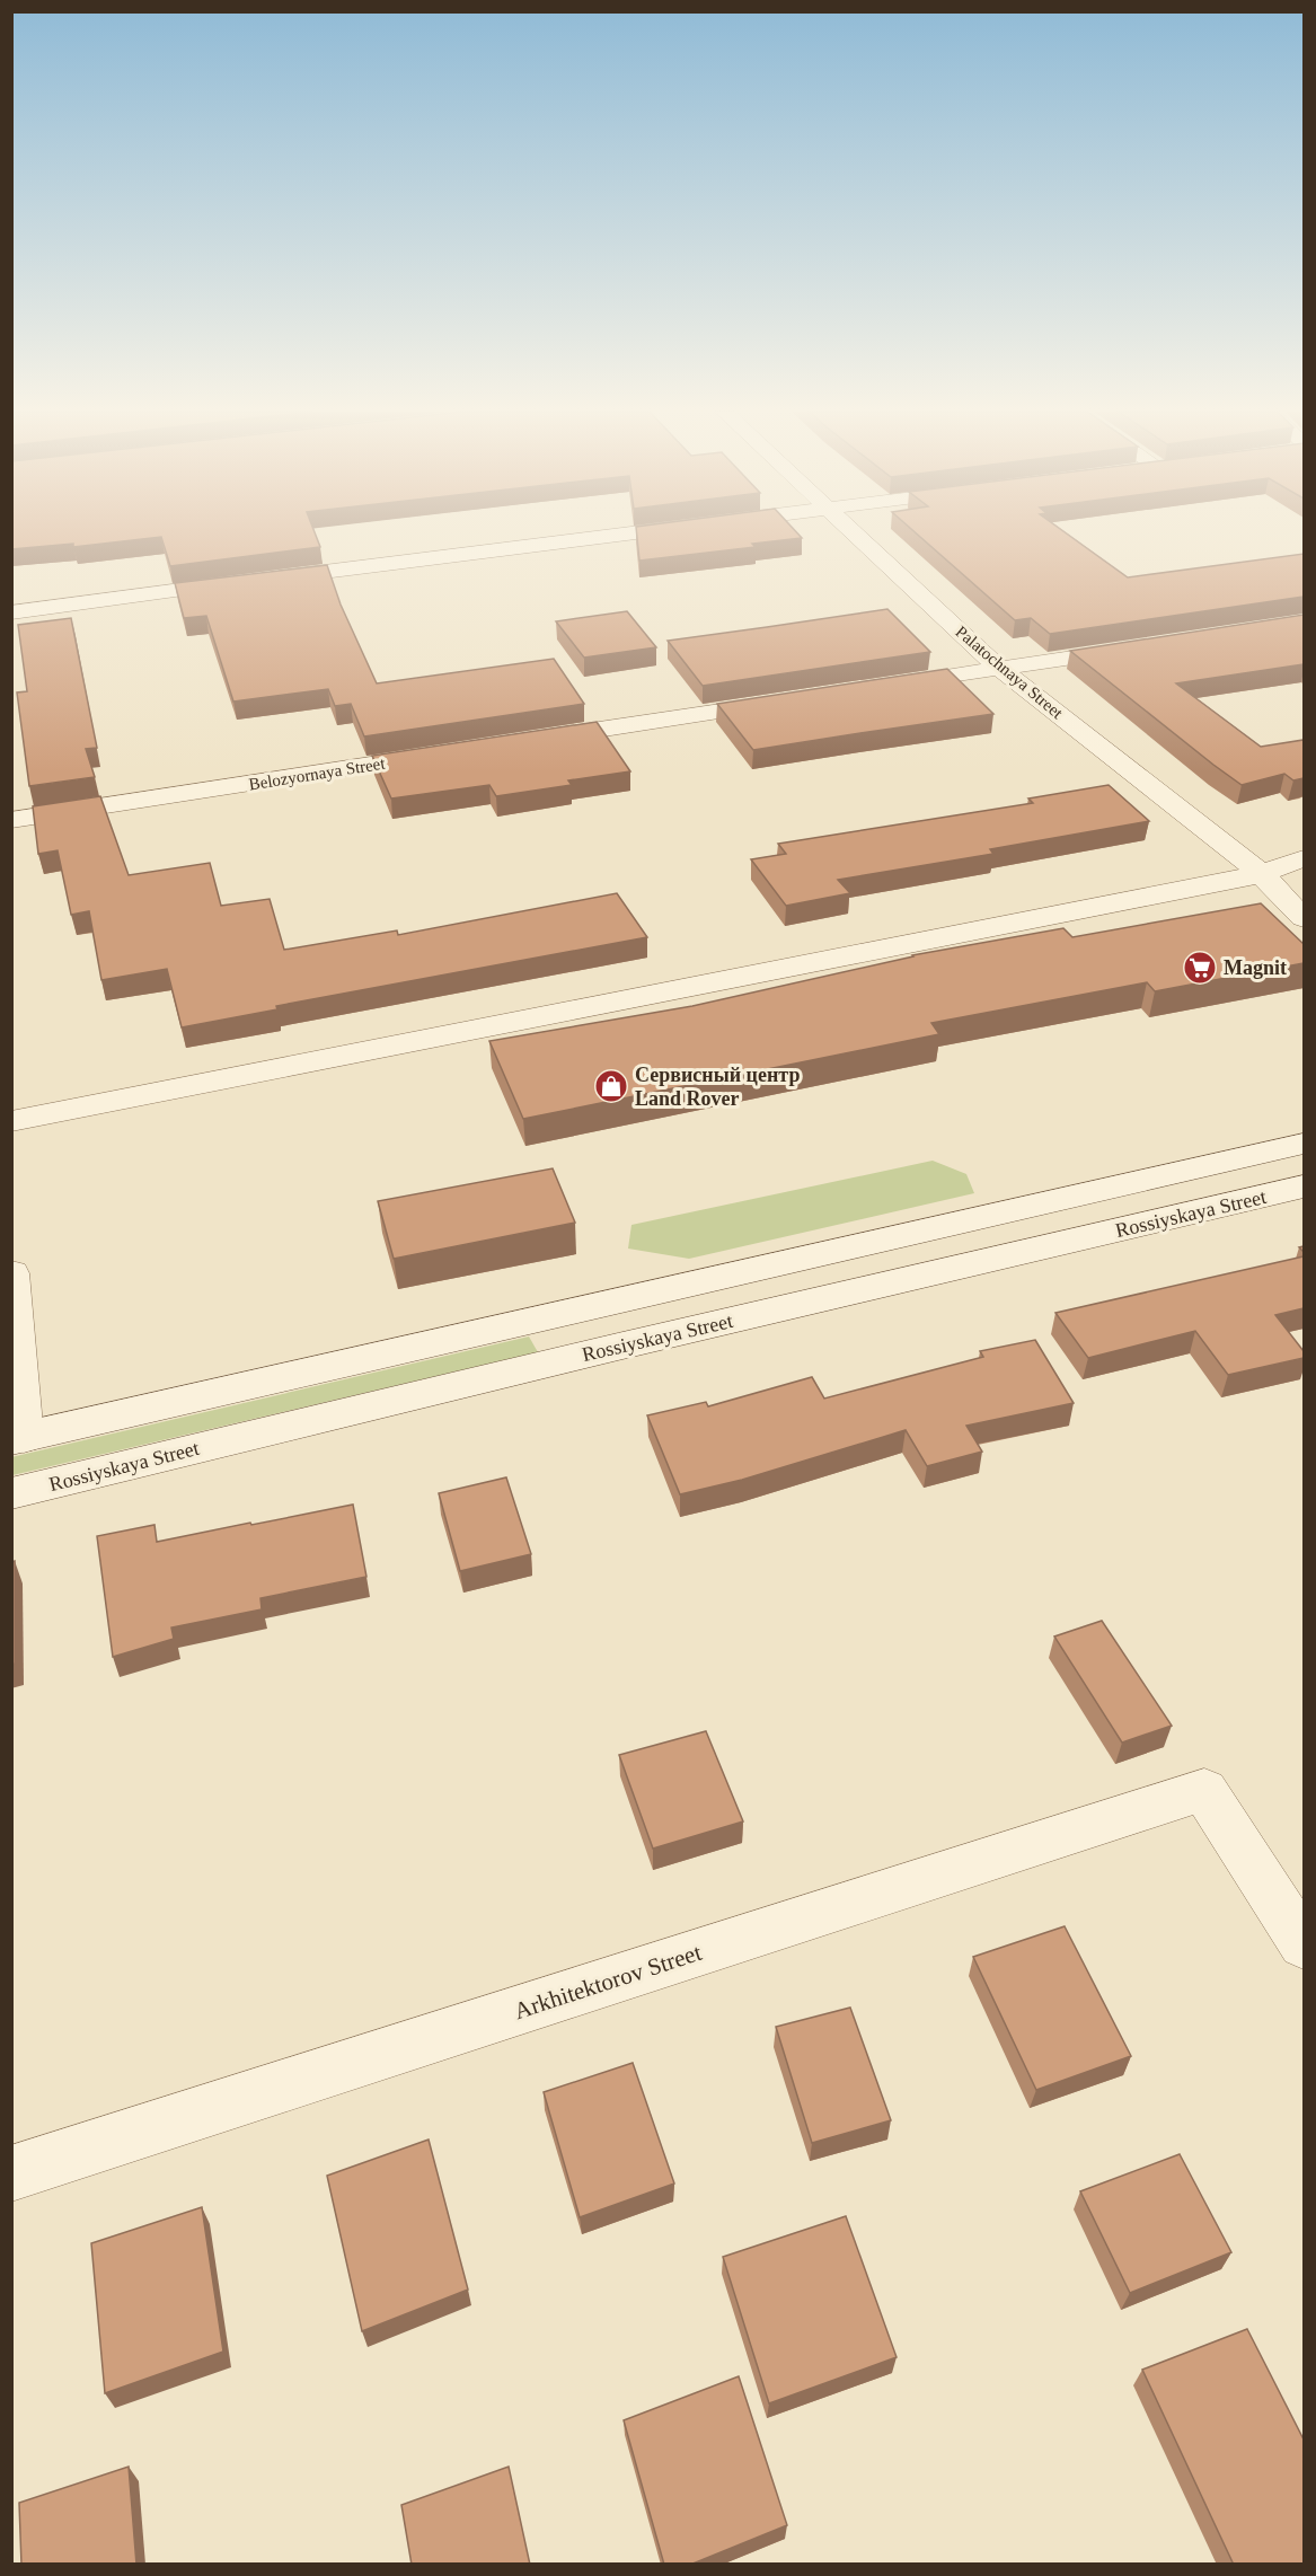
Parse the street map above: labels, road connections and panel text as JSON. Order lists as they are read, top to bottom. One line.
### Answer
{"streets":{"street":["Palatochnaya Street","Belozyornaya Street","Rossiyskaya Street","Arkhitektorov Street"]},"places":{"supermarket":["Magnit"],"shop":["Сервисный центр Land Rover"]}}
